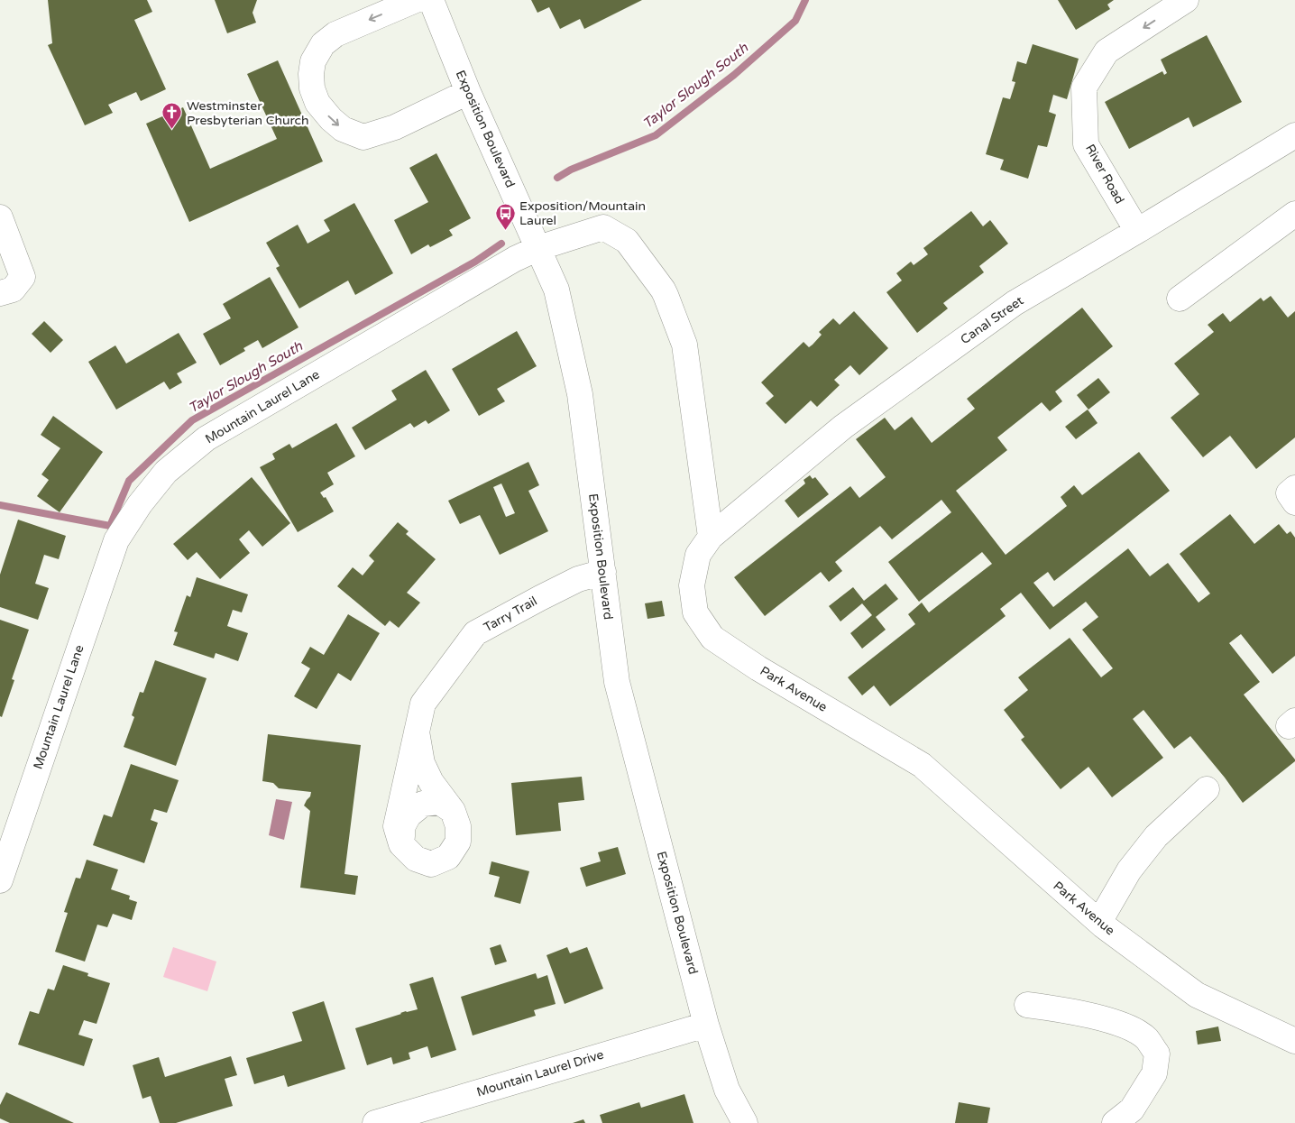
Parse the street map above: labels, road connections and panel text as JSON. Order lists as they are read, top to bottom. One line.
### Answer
{"streets":{"street":["Exposition Boulevard","River Road","Canal Street","Mountain Laurel Lane","Tarry Trail","Park Avenue","Mountain Laurel Drive"]},"crossings":[["Exposition Boulevard","Mountain Laurel Lane"],["Exposition Boulevard","Tarry Trail"],["Exposition Boulevard","Mountain Laurel Drive"],["River Road","Canal Street"],["Canal Street","Park Avenue"]],"water":["Taylor Slough South"],"places":{"church":["Westminster Presbyterian Church"],"bus stop":["Exposition/Mountain Laurel"]}}
